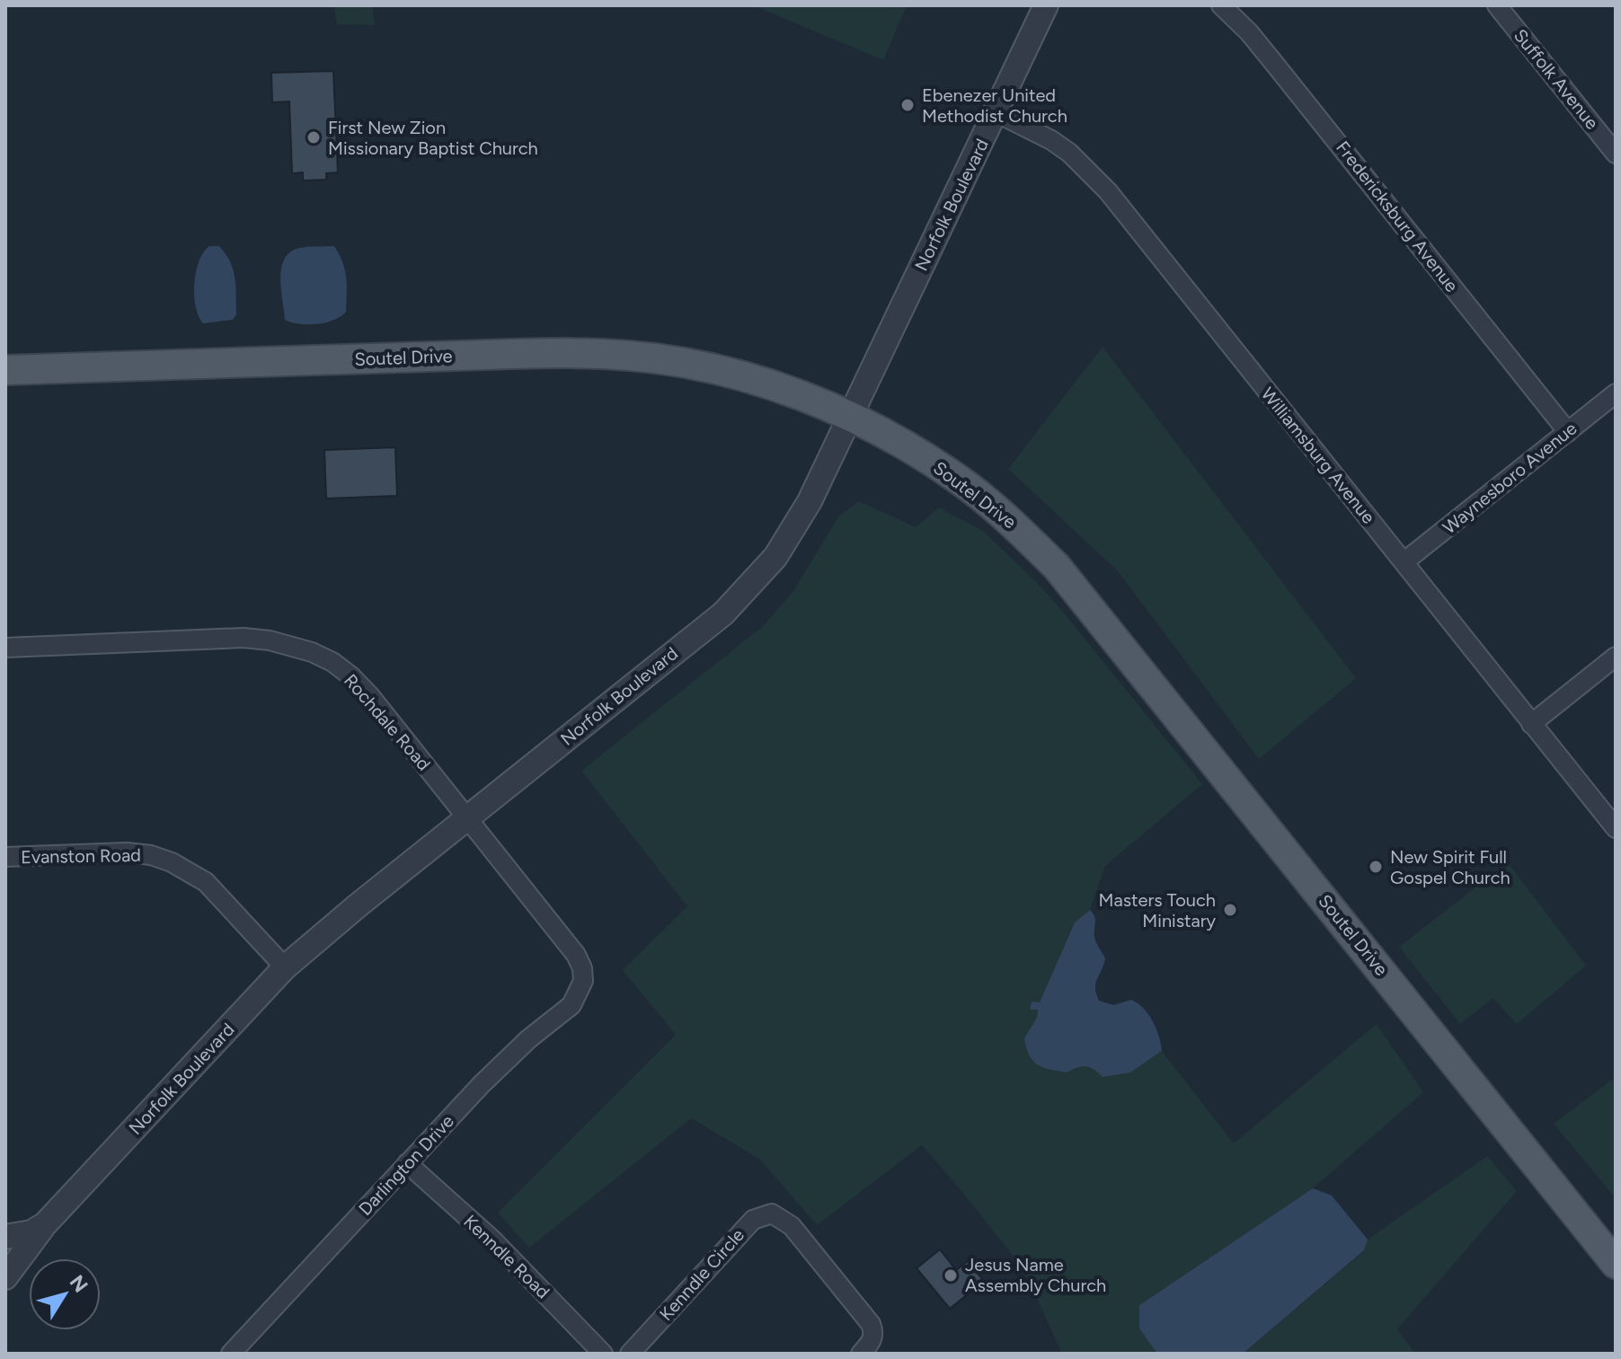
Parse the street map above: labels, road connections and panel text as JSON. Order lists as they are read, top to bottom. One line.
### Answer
{"streets":{"main road":["Soutel Drive"],"street":["Suffolk Avenue","Norfolk Boulevard","Fredericksburg Avenue","Williamsburg Avenue","Waynesboro Avenue","Rochdale Road","Evanston Road","Darlington Drive","Kenndle Road","Kenndle Circle"]},"crossings":[["Norfolk Boulevard","Soutel Drive"],["Norfolk Boulevard","Williamsburg Avenue"],["Norfolk Boulevard","Rochdale Road"],["Norfolk Boulevard","Evanston Road"],["Fredericksburg Avenue","Waynesboro Avenue"],["Williamsburg Avenue","Waynesboro Avenue"],["Rochdale Road","Darlington Drive"],["Darlington Drive","Kenndle Road"]],"places":["Ebenezer United Methodist Church","First New Zion Missionary Baptist Church","New Spirit Full Gospel Church","Masters Touch Ministary","Jesus Name Assembly Church"],"north":"top right"}
